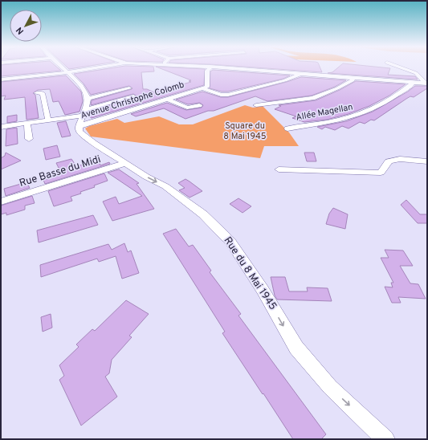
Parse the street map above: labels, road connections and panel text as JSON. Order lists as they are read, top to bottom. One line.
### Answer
{"streets":{"street":["Avenue Christophe Colomb","Allée Magellan","Rue Basse du Midi","Rue du 8 Mai 1945"]},"crossings":[["Avenue Christophe Colomb","Rue du 8 Mai 1945"],["Rue Basse du Midi","Rue du 8 Mai 1945"]],"one_way":["Rue du 8 Mai 1945"],"parks":["Square du 8 Mai 1945"],"north":"bottom left"}
